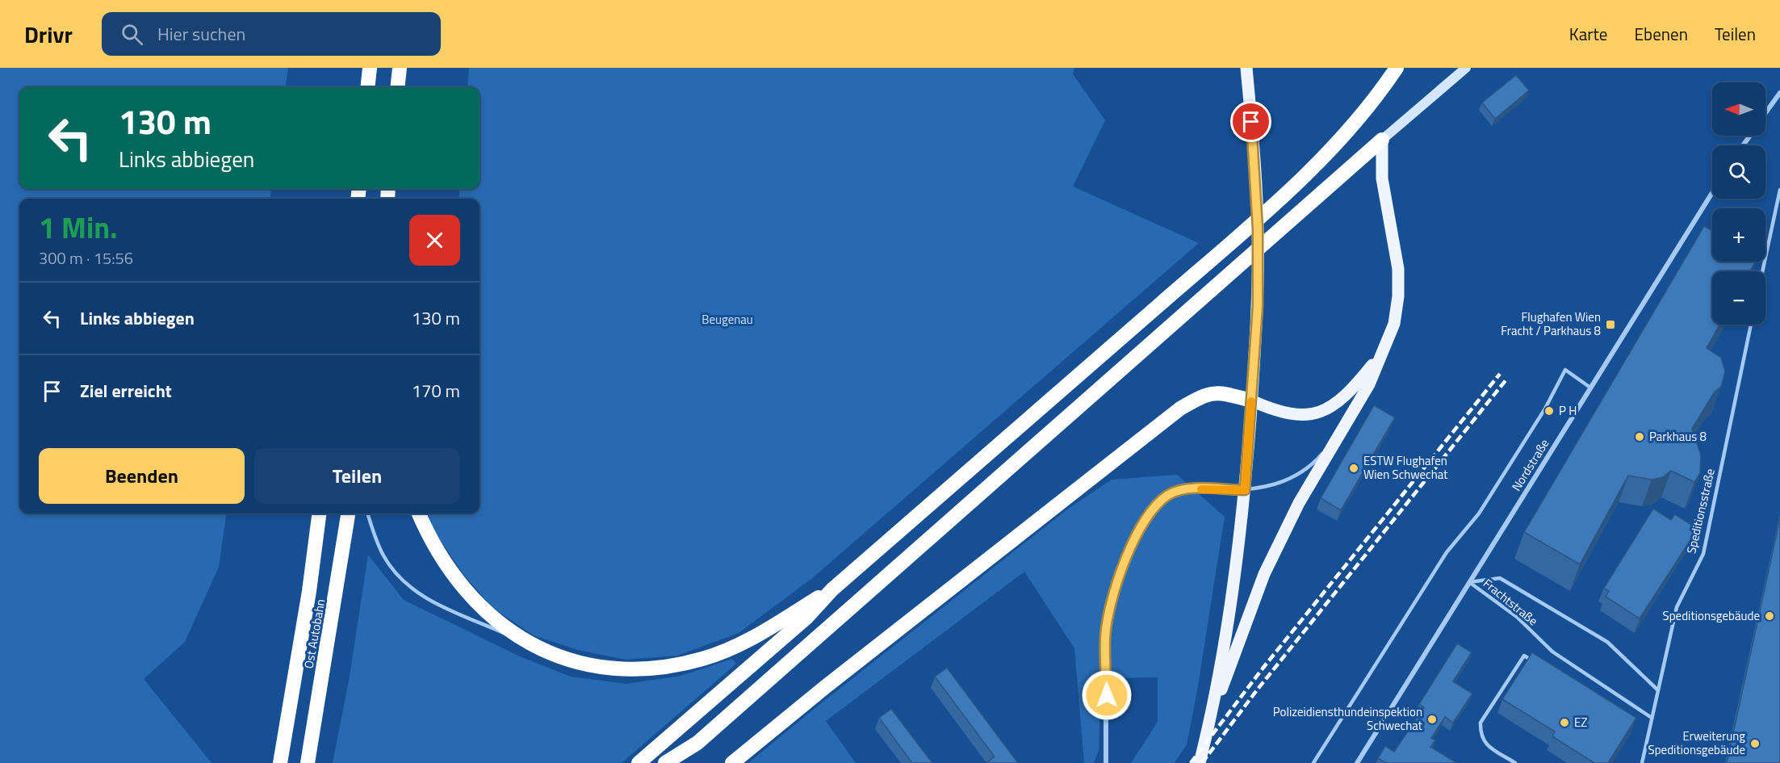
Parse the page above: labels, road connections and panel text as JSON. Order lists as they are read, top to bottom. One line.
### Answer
{"streets":{"highway":["Ost Autobahn"],"street":["Nordstraße"],"lane":["Speditionsstraße","Frachtstraße"]},"crossings":[["Nordstraße","Frachtstraße"],["Speditionsstraße","Frachtstraße"]],"parks":["Beugenau"],"places":{"transit":["Flughafen Wien Fracht / Parkhaus 8"],"other":["P H","Parkhaus 8","ESTW Flughafen Wien Schwechat","Speditionsgebäude","Polizeidiensthundeinspektion Schwechat","EZ","Erweiterung Speditionsgebäude"]},"north":"left","page":{"header":"Drivr","search":"Hier suchen","nav":["Karte","Ebenen","Teilen"],"map_buttons":["+","−"],"turn":["130 m","Links abbiegen"],"heading":["1 Min.","300 m · 15:56"],"list":[{"name":"Links abbiegen","value":"130 m"},{"name":"Ziel erreicht","value":"170 m"}],"buttons":["Beenden","Teilen"]}}
